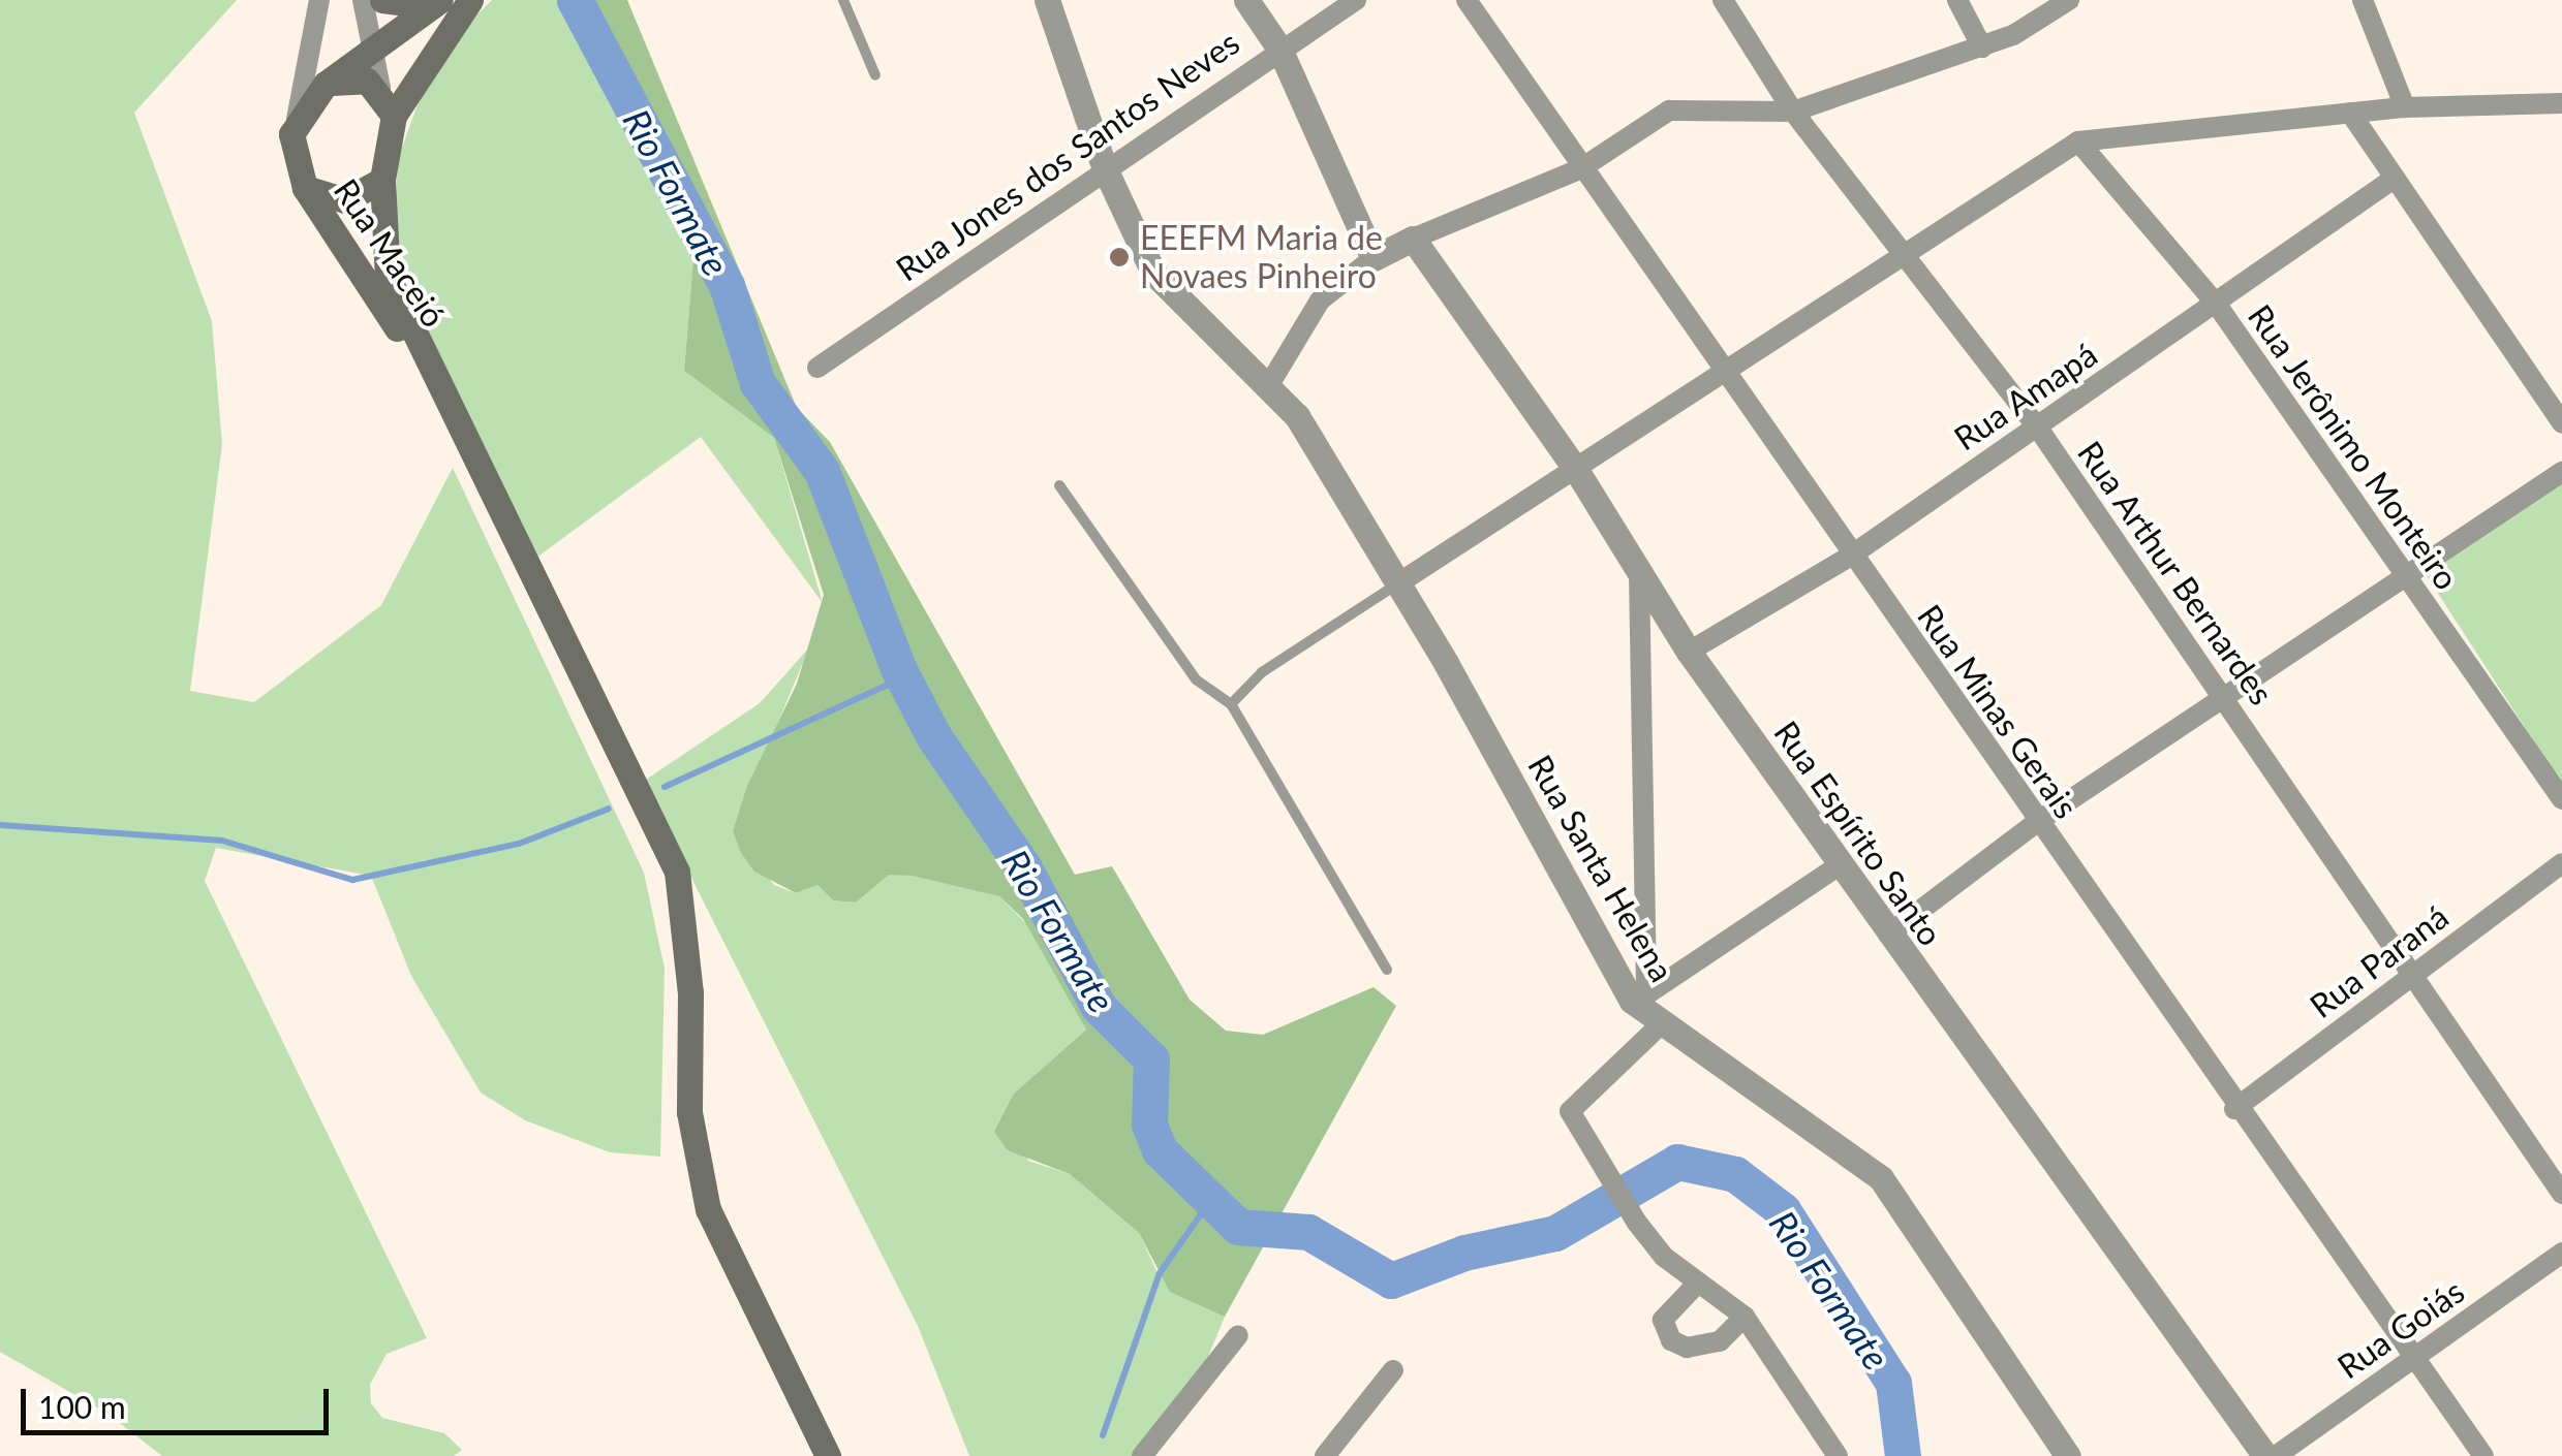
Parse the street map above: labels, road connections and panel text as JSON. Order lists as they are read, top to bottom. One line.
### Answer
{"streets":{"main road":["Rua Maceió"],"street":["Rua Jones dos Santos Neves","Rua Amapá","Rua Jerônimo Monteiro","Rua Arthur Bernardes","Rua Minas Gerais","Rua Espírito Santo","Rua Santa Helena","Rua Paraná","Rua Goiás"]},"crossings":[["Rua Jones dos Santos Neves","Rua Santa Helena"],["Rua Amapá","Rua Jerônimo Monteiro"],["Rua Amapá","Rua Arthur Bernardes"],["Rua Amapá","Rua Minas Gerais"],["Rua Amapá","Rua Espírito Santo"],["Rua Arthur Bernardes","Rua Paraná"],["Rua Minas Gerais","Rua Paraná"],["Rua Minas Gerais","Rua Goiás"]],"water":["Rio Formate"],"places":["EEEFM Maria de Novaes Pinheiro"],"scale_bar":"100 m"}
